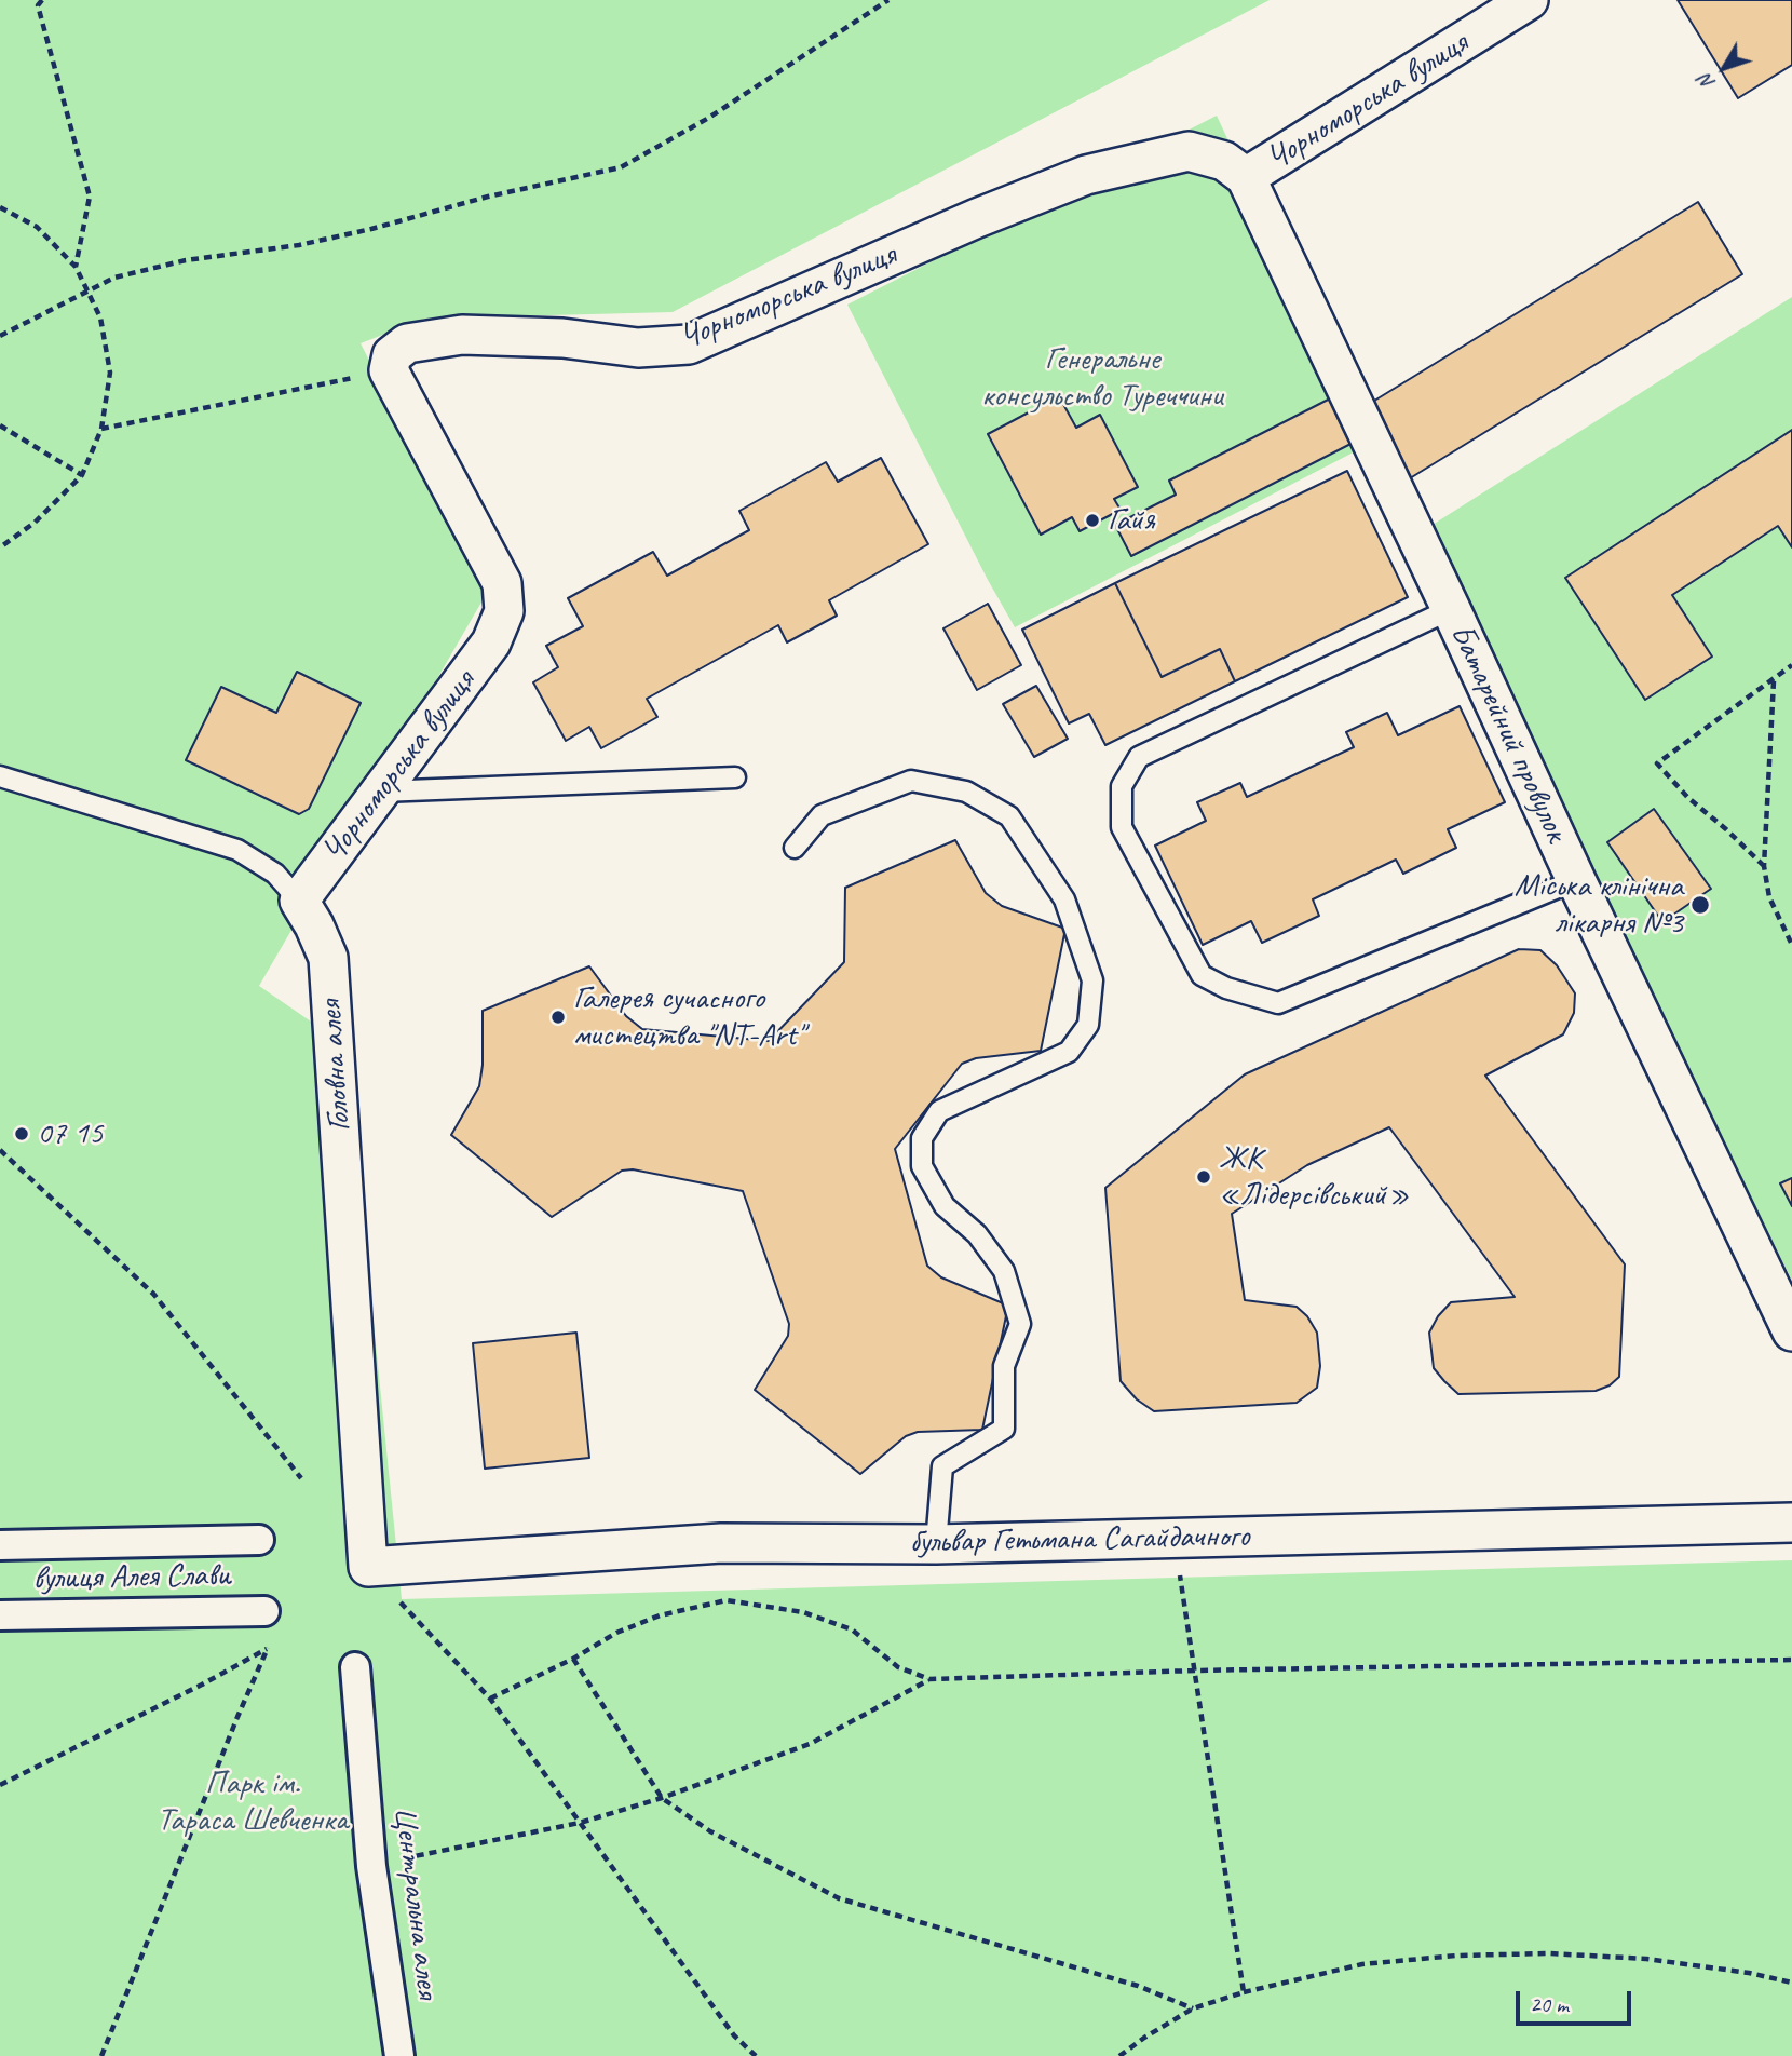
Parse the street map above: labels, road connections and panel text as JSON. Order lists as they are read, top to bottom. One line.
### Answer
{"streets":{"street":["Чорноморська вулиця","Батарейний провулок","Головна алея","бульвар Гетьмана Сагайдачного","вулиця Алея Слави","Центральна алея"]},"crossings":[["Чорноморська вулиця","Батарейний провулок"],["Чорноморська вулиця","Головна алея"],["Головна алея","бульвар Гетьмана Сагайдачного"]],"parks":["Генеральне консульство Туреччини","Парк ім. Тараса Шевченка"],"places":["Гайя","Міська клінічна лікарня №3","Галерея сучасного мистецтва \"NT-Art\"","07 15","ЖК «Лідерсівський»"],"scale_bar":"20 m","north":"bottom left"}
